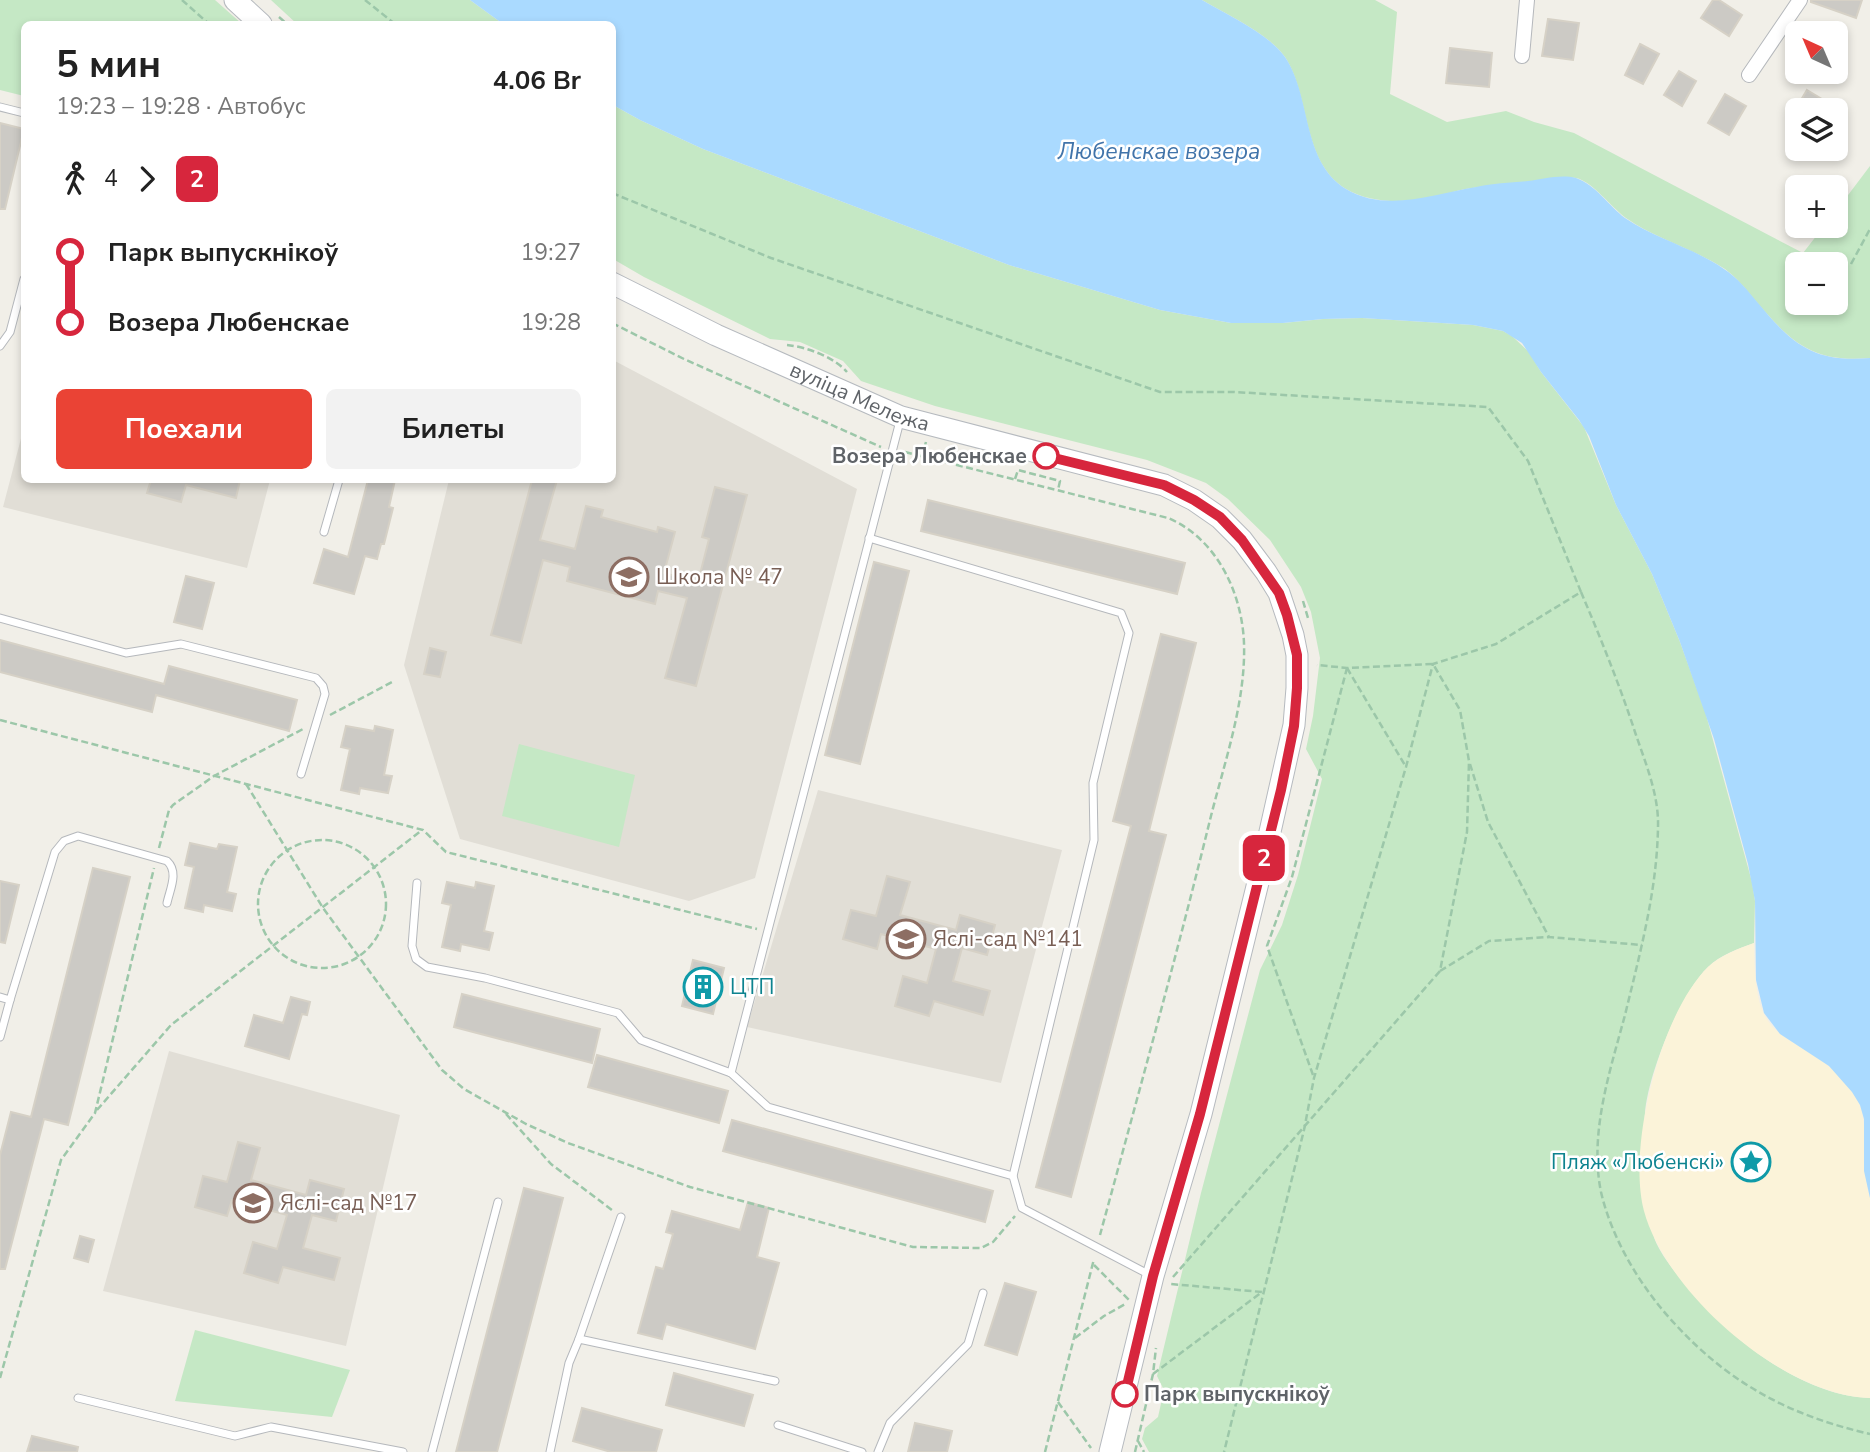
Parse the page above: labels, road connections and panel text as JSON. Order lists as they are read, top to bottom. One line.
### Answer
{"streets":{"main road":["вуліца Мележа"]},"water":["Любенскае возера"],"places":{"other":["Возера Любенскае","Парк выпускнікоў"],"school or university":["Школа № 47","Яслі-сад №141","Яслі-сад №17"],"building":["ЦТП"],"place":["Пляж «Любенскі»"]},"lines":["bus line 2"],"north":"top left","page":{"on_map":"2","map_buttons":["+","−"],"heading":["5 мин","19:23 – 19:28 · Автобус","4.06 Br"],"legs":["4","2"],"list":[{"name":"Парк выпускнікоў","value":"19:27"},{"name":"Возера Любенскае","value":"19:28"}],"buttons":["Поехали","Билеты"]}}
